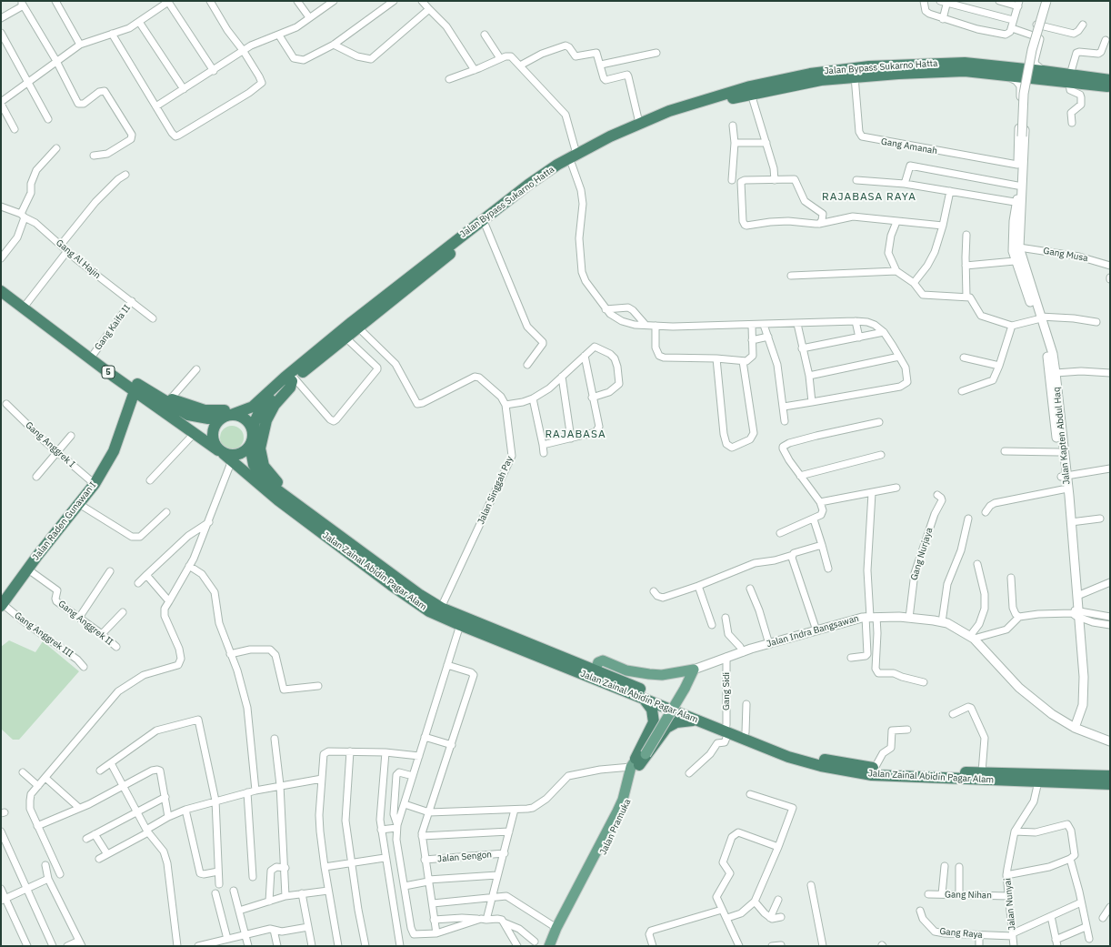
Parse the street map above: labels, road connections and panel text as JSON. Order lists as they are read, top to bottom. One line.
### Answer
{"streets":{"highway":["Jalan Bypass Sukarno Hatta","5","Jalan Raden Gunawan I","Jalan Zainal Abidin Pagar Alam"],"main road":["Jalan Indra Bangsawan","Jalan Pramuka"],"street":["Gang Amanah","Gang Musa","Gang Al Hajin","Gang Kaifa II","Jalan Kapten Abdul Haq","Gang Anggrek I","Jalan Singgah Pay","Gang Nurjaya","Gang Anggrek II","Gang Anggrek III","Gang Sidi","Jalan Sengon","Gang Nihan","Jalan Nunyai","Gang Raya"]},"crossings":[["Jalan Bypass Sukarno Hatta","Gang Amanah"],["Jalan Bypass Sukarno Hatta","5"],["Jalan Bypass Sukarno Hatta","Jalan Kapten Abdul Haq"],["Jalan Bypass Sukarno Hatta","Jalan Zainal Abidin Pagar Alam"],["Gang Amanah","Jalan Kapten Abdul Haq"],["Gang Musa","Jalan Kapten Abdul Haq"],["Gang Al Hajin","Gang Kaifa II"],["Gang Kaifa II","5"],["5","Jalan Raden Gunawan I"],["5","Jalan Zainal Abidin Pagar Alam"],["Jalan Kapten Abdul Haq","Jalan Indra Bangsawan"],["Gang Anggrek I","Jalan Raden Gunawan I"],["Jalan Singgah Pay","Jalan Zainal Abidin Pagar Alam"],["Jalan Raden Gunawan I","Gang Anggrek II"],["Jalan Raden Gunawan I","Gang Anggrek III"],["Gang Nurjaya","Jalan Indra Bangsawan"],["Jalan Zainal Abidin Pagar Alam","Jalan Indra Bangsawan"],["Jalan Zainal Abidin Pagar Alam","Gang Sidi"],["Jalan Zainal Abidin Pagar Alam","Jalan Nunyai"],["Jalan Indra Bangsawan","Gang Sidi"],["Jalan Indra Bangsawan","Jalan Pramuka"],["Gang Nihan","Jalan Nunyai"],["Jalan Nunyai","Gang Raya"]],"districts":["RAJABASA RAYA","RAJABASA"]}
